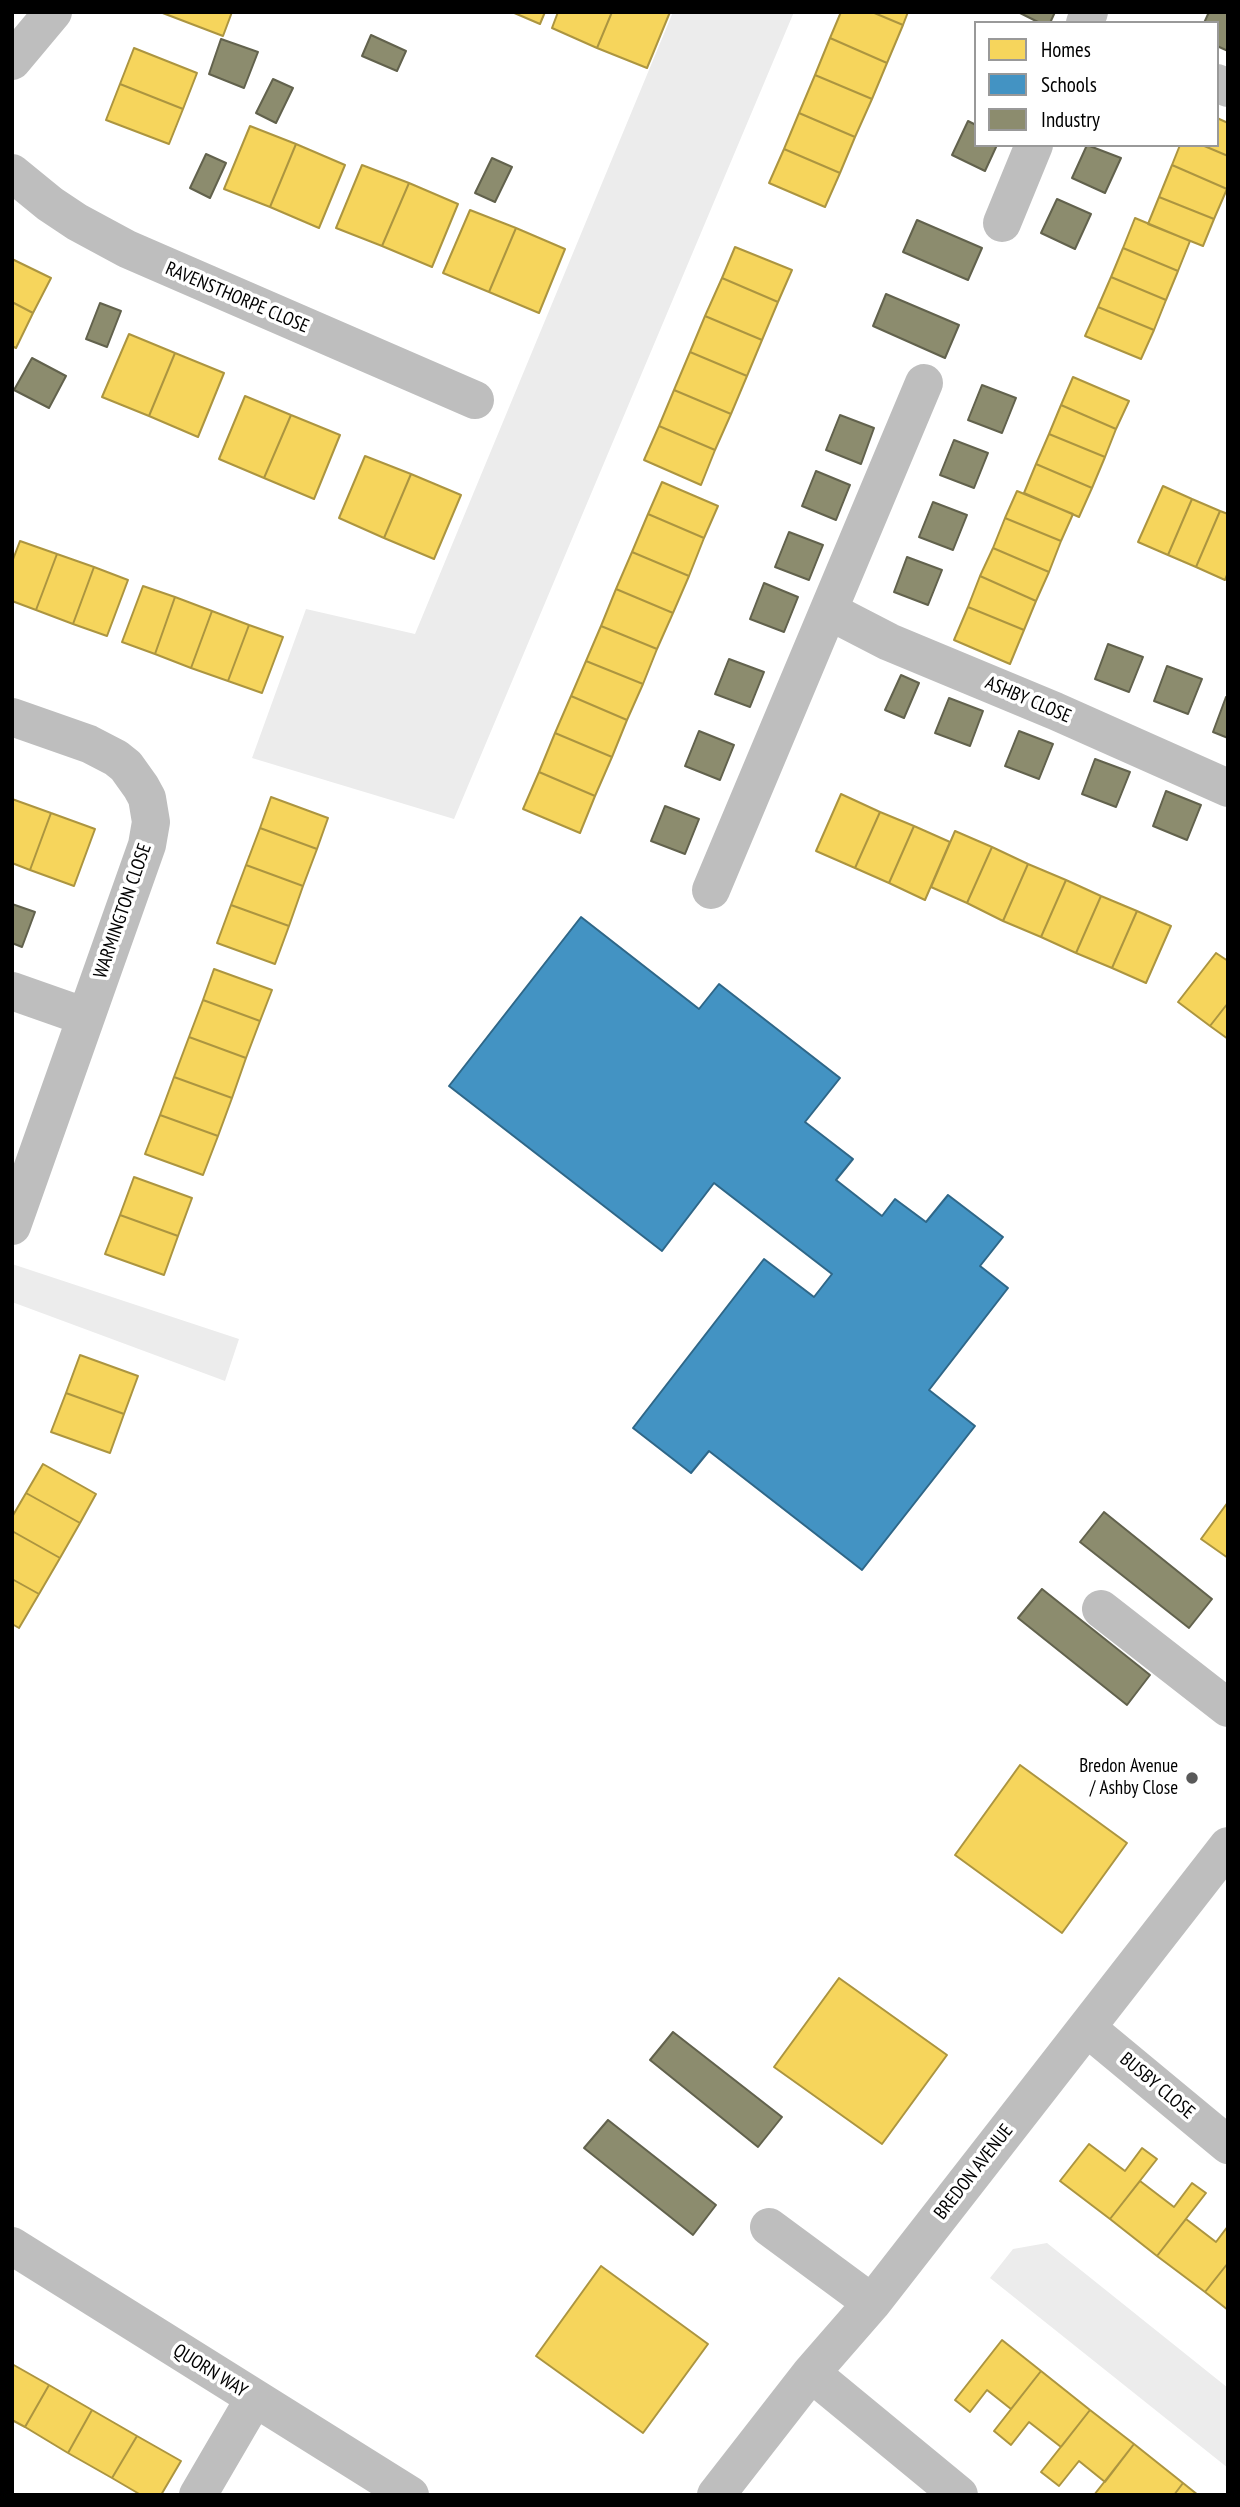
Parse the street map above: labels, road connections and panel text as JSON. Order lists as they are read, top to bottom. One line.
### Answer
{"streets":{"street":["RAVENSTHORPE CLOSE","ASHBY CLOSE","WARMINGTON CLOSE","BUSBY CLOSE","BREDON AVENUE","QUORN WAY"]},"crossings":[["BUSBY CLOSE","BREDON AVENUE"]],"places":["Bredon Avenue / Ashby Close"],"legend":["Homes","Schools","Industry"]}
